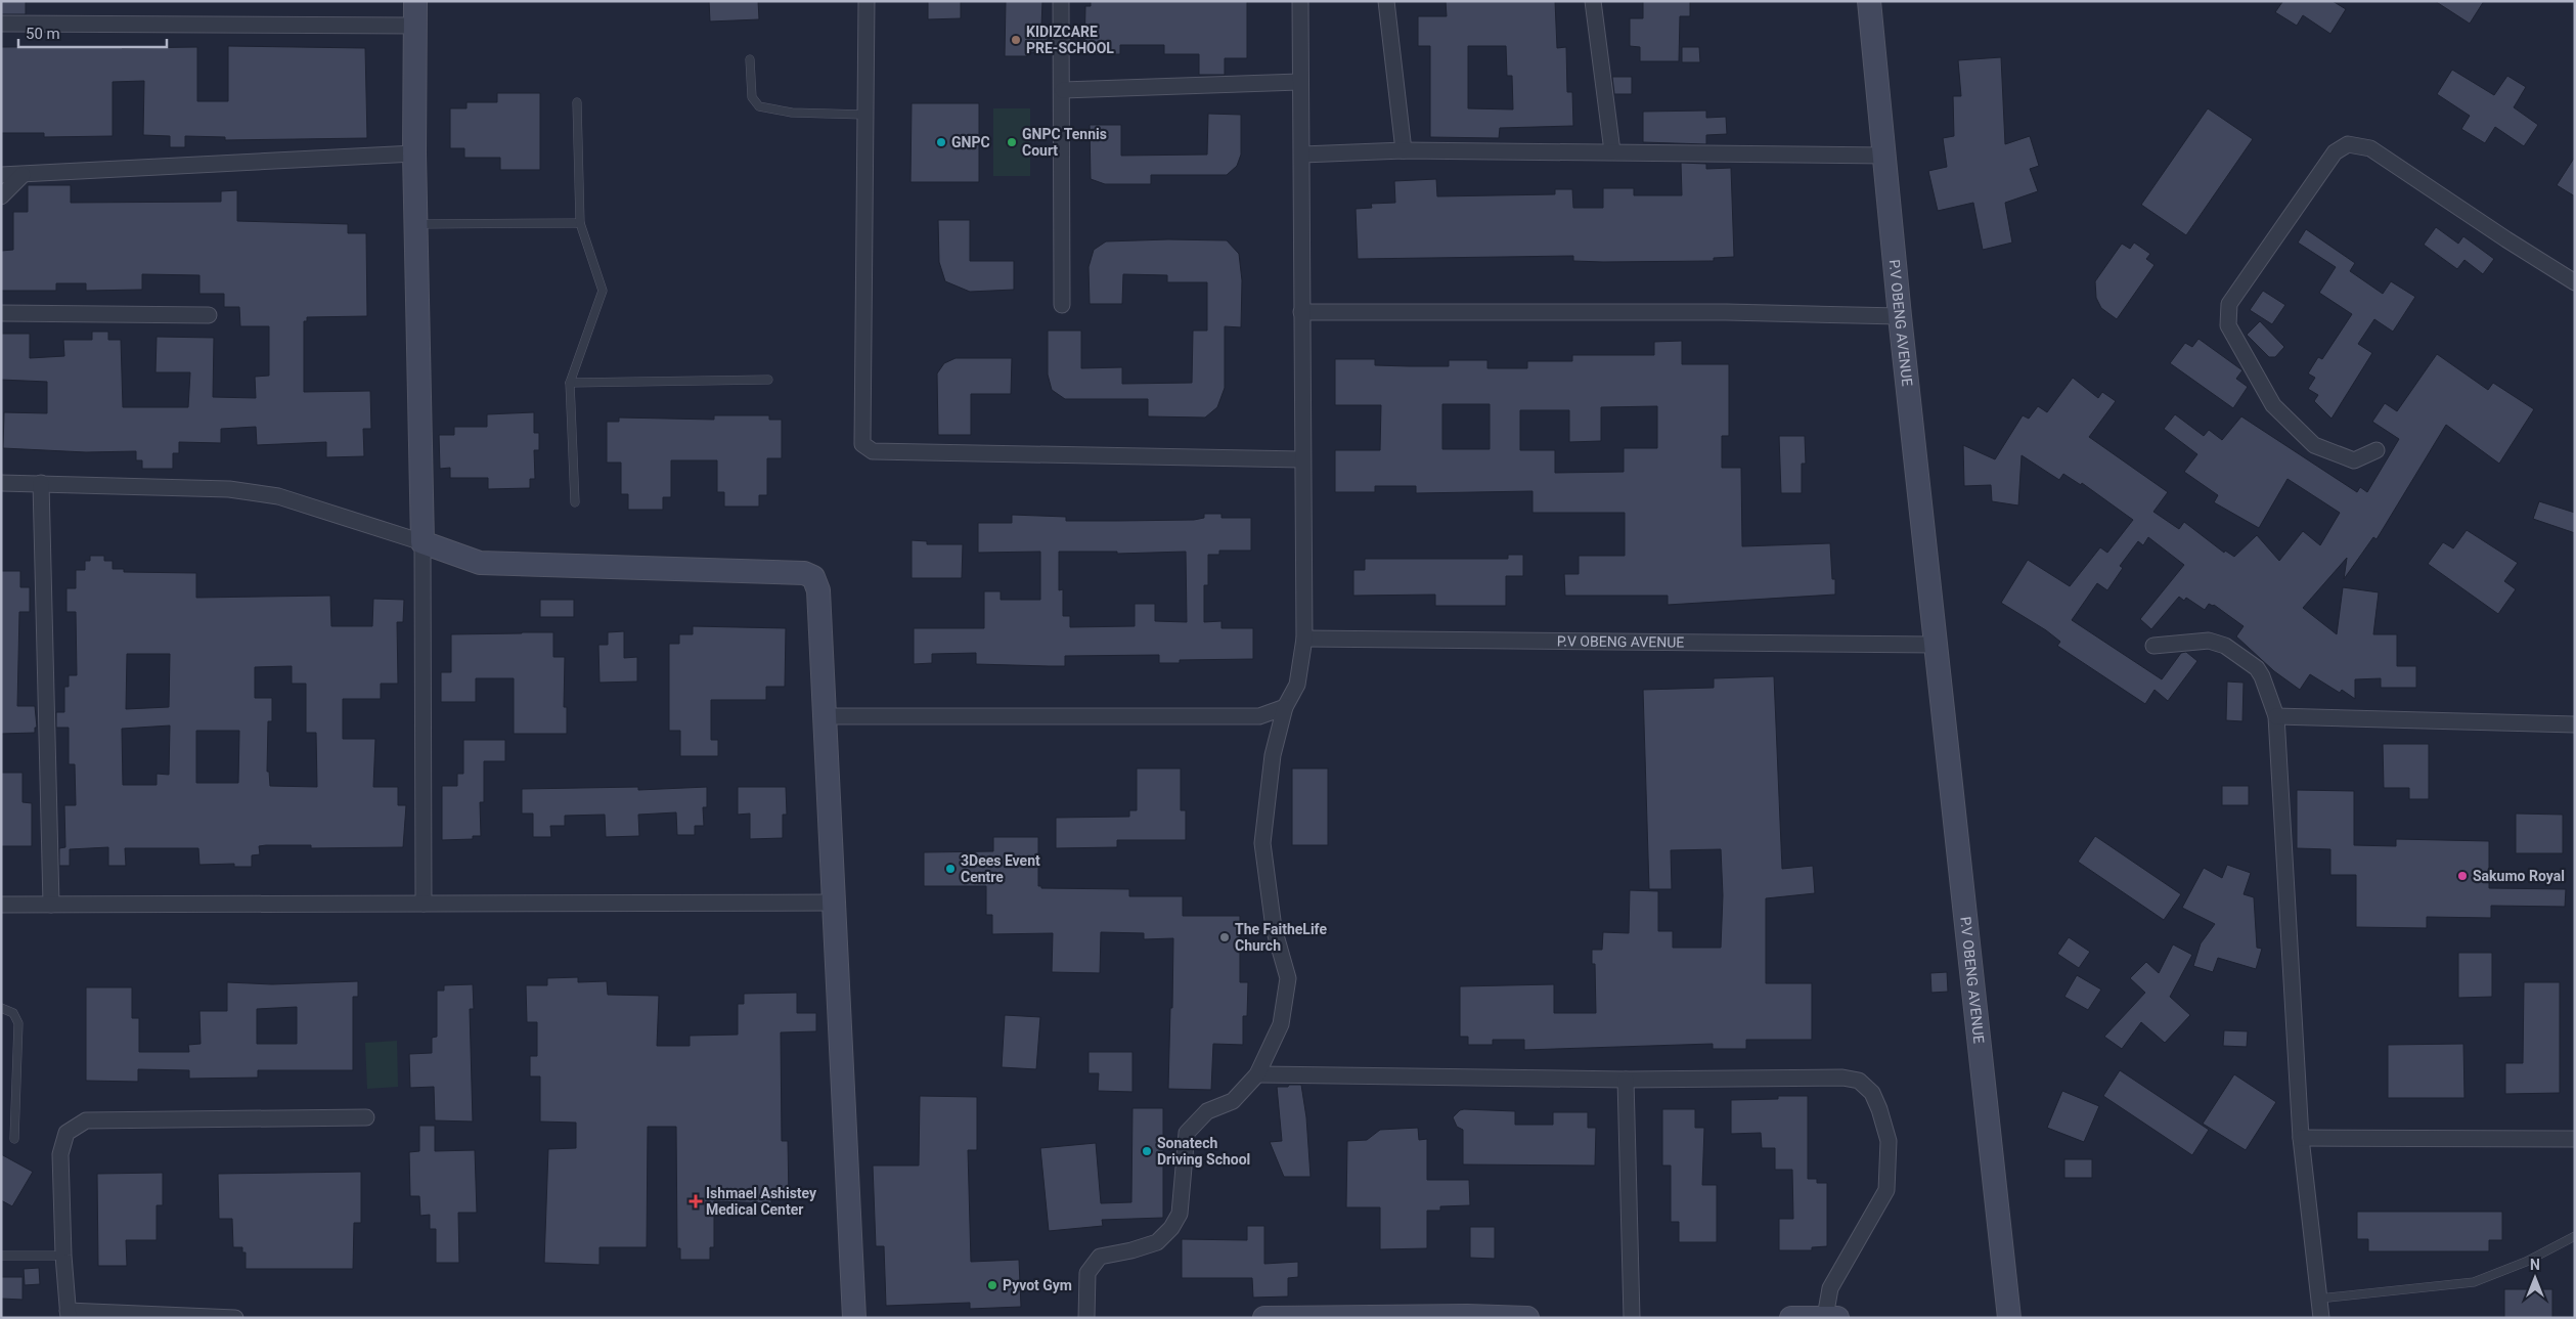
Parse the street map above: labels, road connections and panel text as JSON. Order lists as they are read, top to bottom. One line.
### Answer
{"streets":{"street":["P.V OBENG AVENUE"]},"places":{"other":["KIDIZCARE PRE-SCHOOL","GNPC","GNPC Tennis Court","3Dees Event Centre","Sakumo Royal","The FaitheLife Church","Sonatech Driving School","Pyvot Gym"],"health":["Ishmael Ashistey Medical Center"]},"scale_bar":"50 m","north":"top"}
